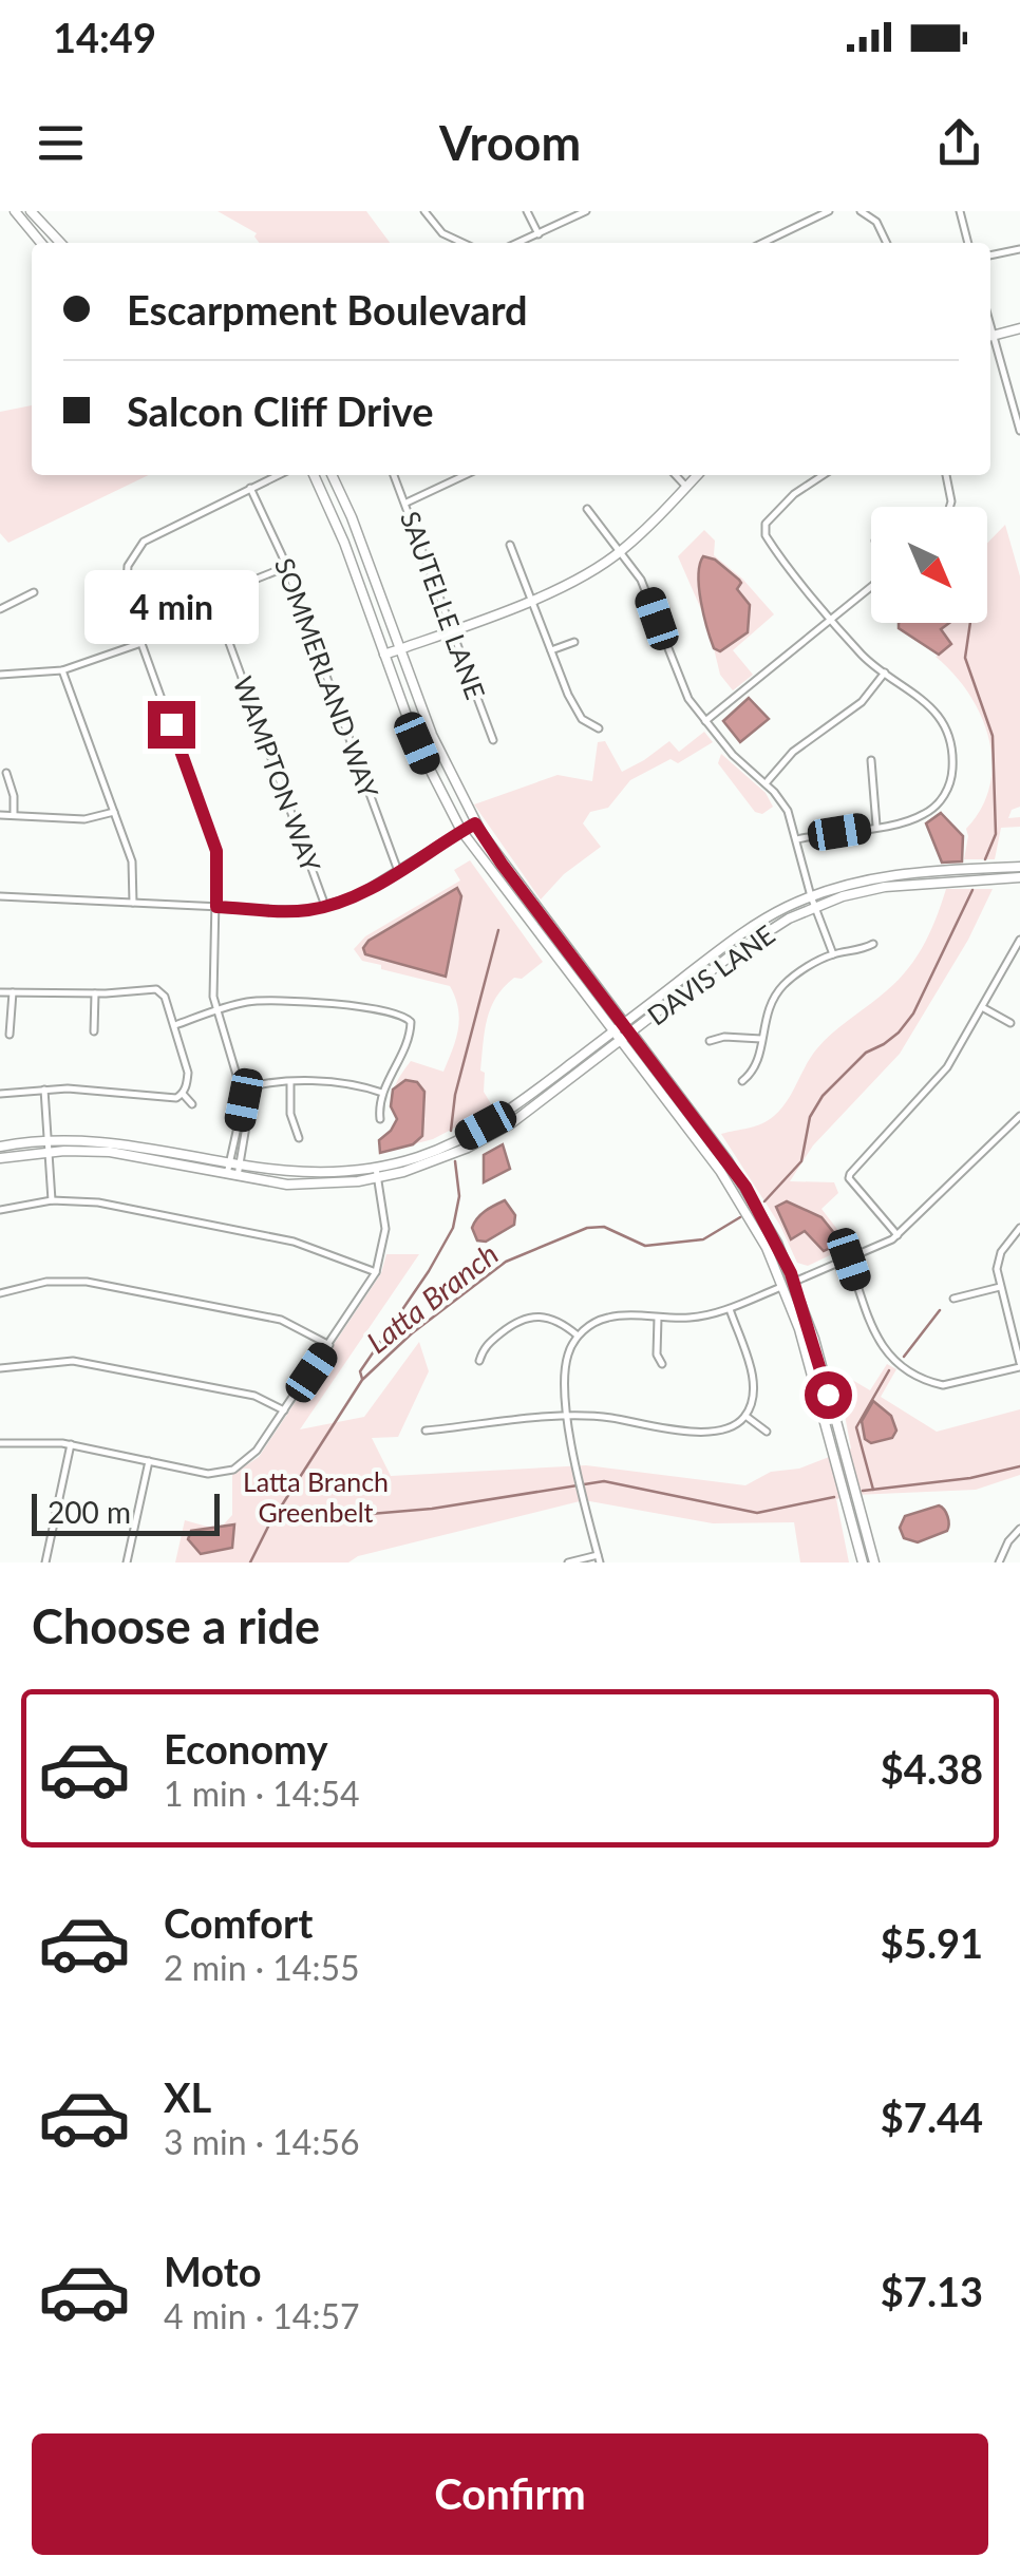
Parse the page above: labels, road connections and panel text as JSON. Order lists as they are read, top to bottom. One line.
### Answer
{"streets":{"main road":["DAVIS LANE"],"street":["SAUTELLE LANE","SOMMERLAND WAY","WAMPTON WAY"]},"crossings":[["SOMMERLAND WAY","WAMPTON WAY"]],"water":["Latta Branch"],"parks":["Latta Branch Greenbelt"],"scale_bar":"200 m","north":"bottom right","page":{"status":"14:49","header":"Vroom","banner":["Escarpment Boulevard","Salcon Cliff Drive"],"bubble":"4 min","scale":"200 m","heading":"Choose a ride","list":[{"name":"Economy","note":"1 min · 14:54","value":"$4.38"},{"name":"Comfort","note":"2 min · 14:55","value":"$5.91"},{"name":"XL","note":"3 min · 14:56","value":"$7.44"},{"name":"Moto","note":"4 min · 14:57","value":"$7.13"}],"buttons":"Confirm"}}
